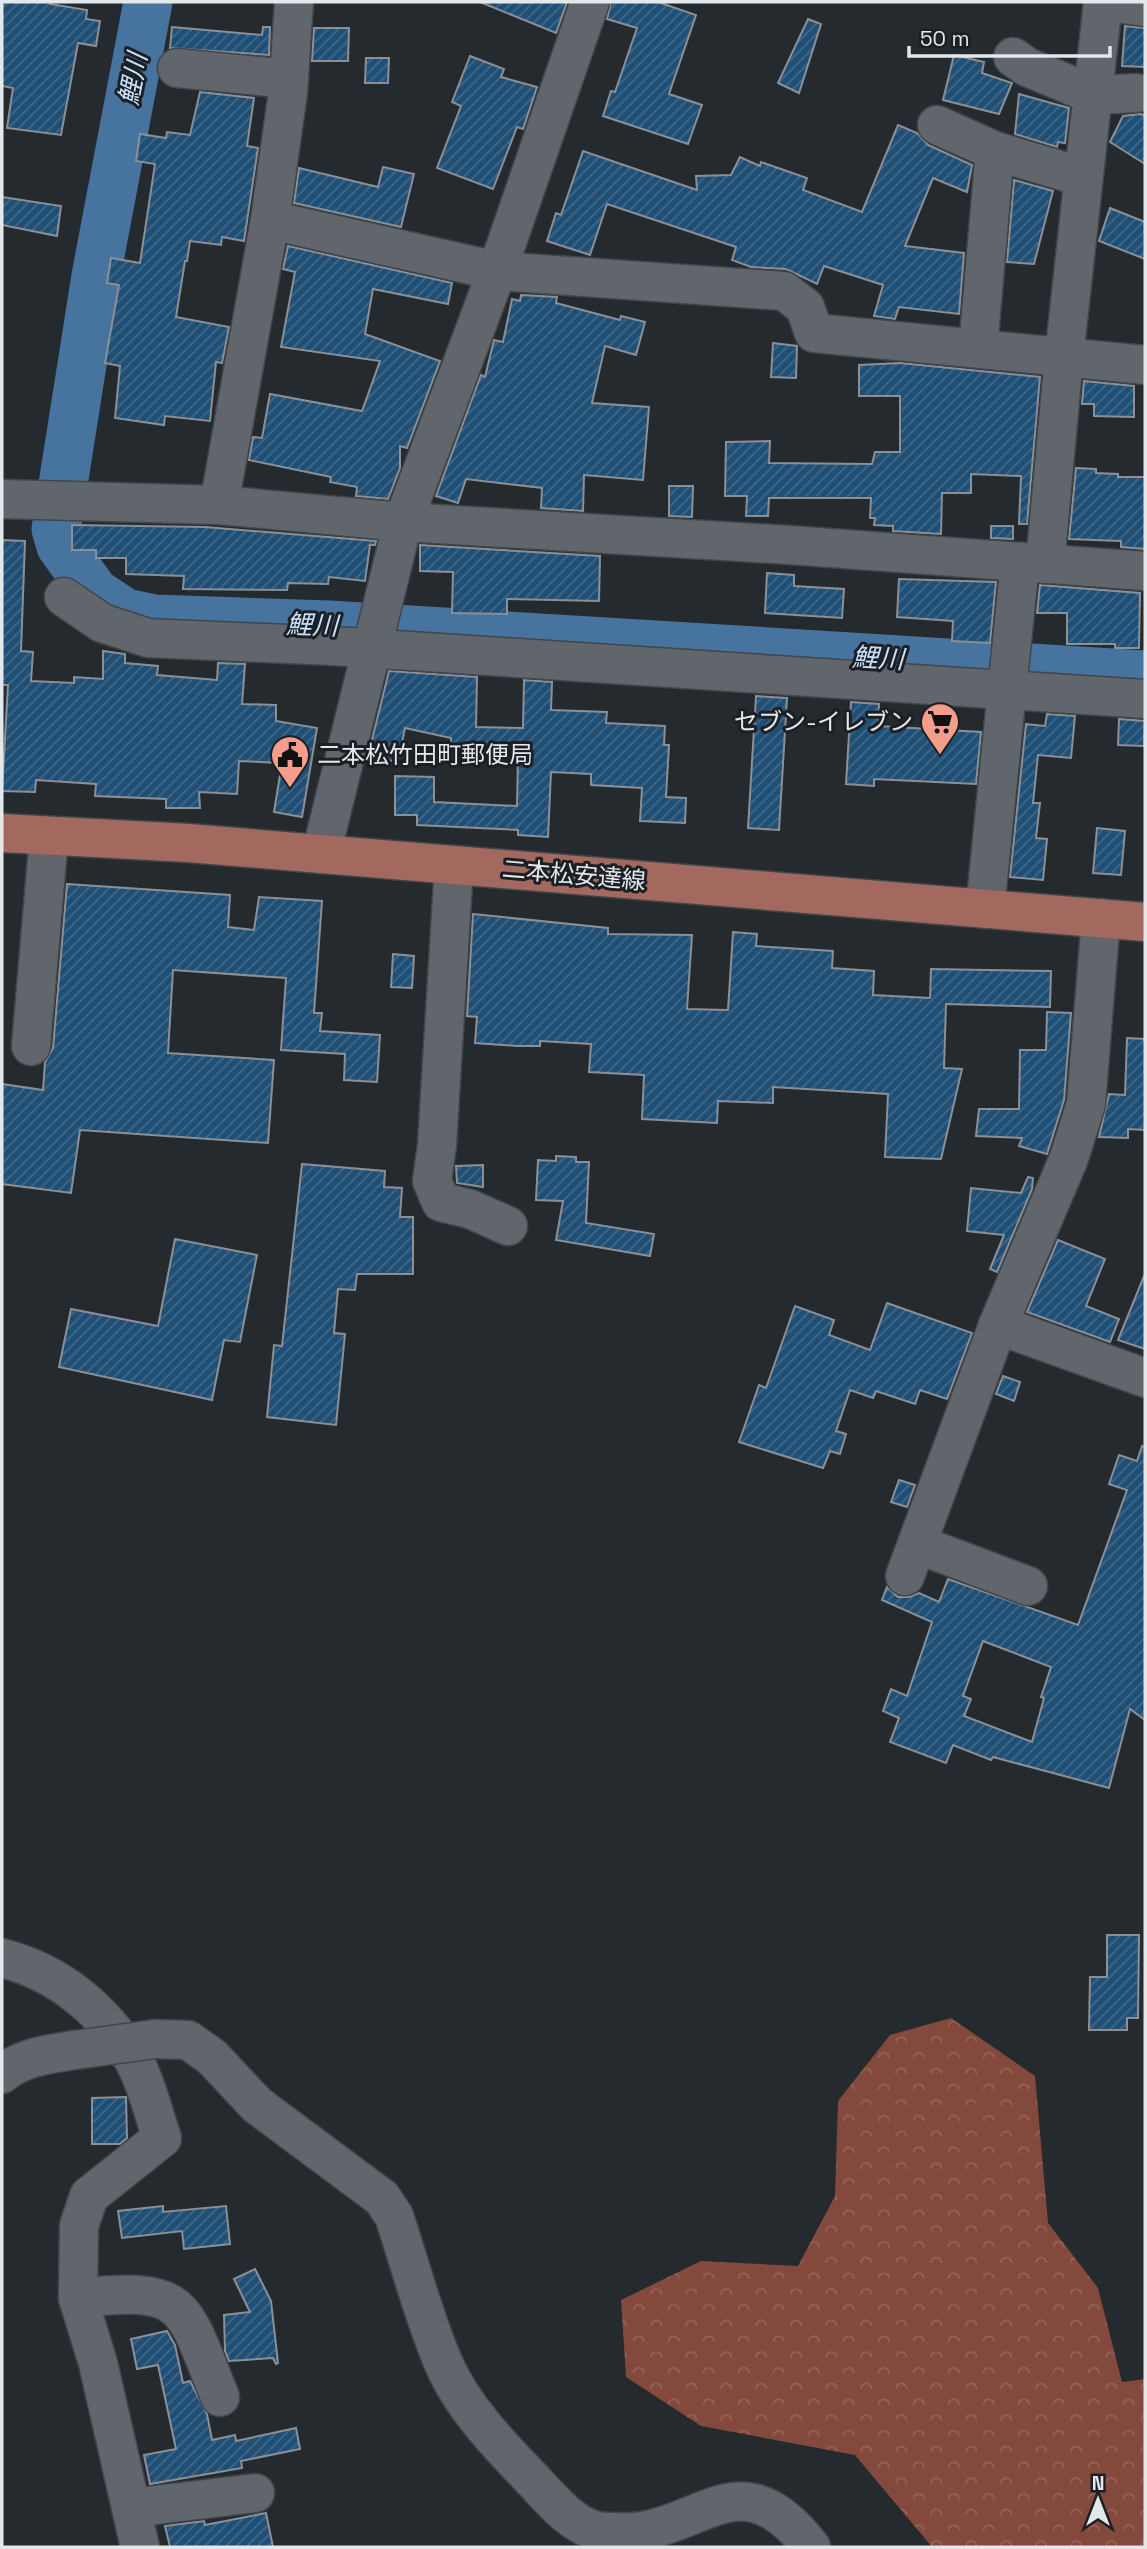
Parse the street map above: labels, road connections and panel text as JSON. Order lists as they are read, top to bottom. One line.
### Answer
{"streets":{"main road":["二本松安達線"]},"water":["鯉川"],"places":{"supermarket":["セブン-イレブン"],"public building":["二本松竹田町郵便局"]},"scale_bar":"50 m","north":"top"}
